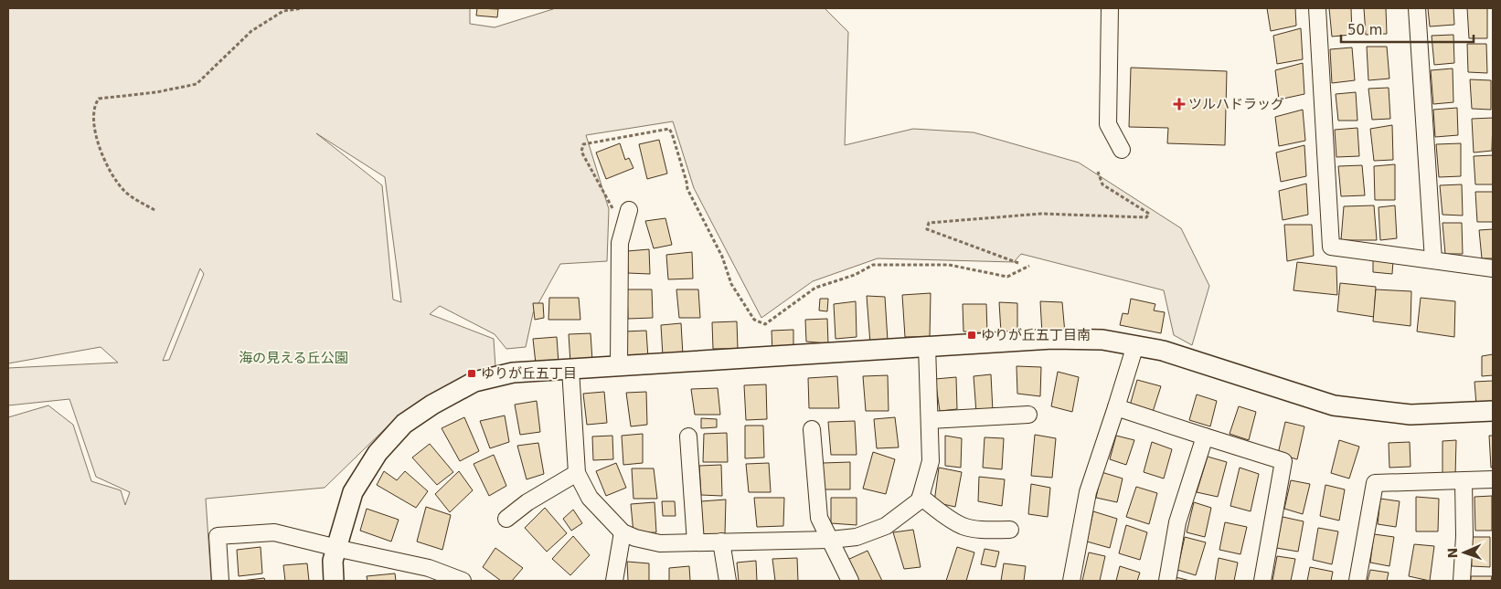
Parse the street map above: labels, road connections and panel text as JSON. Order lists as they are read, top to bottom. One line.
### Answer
{"parks":["海の見える丘公園"],"places":{"health":["ツルハドラッグ"],"transit":["ゆりが丘五丁目南","ゆりが丘五丁目"]},"scale_bar":"50 m","north":"left"}
